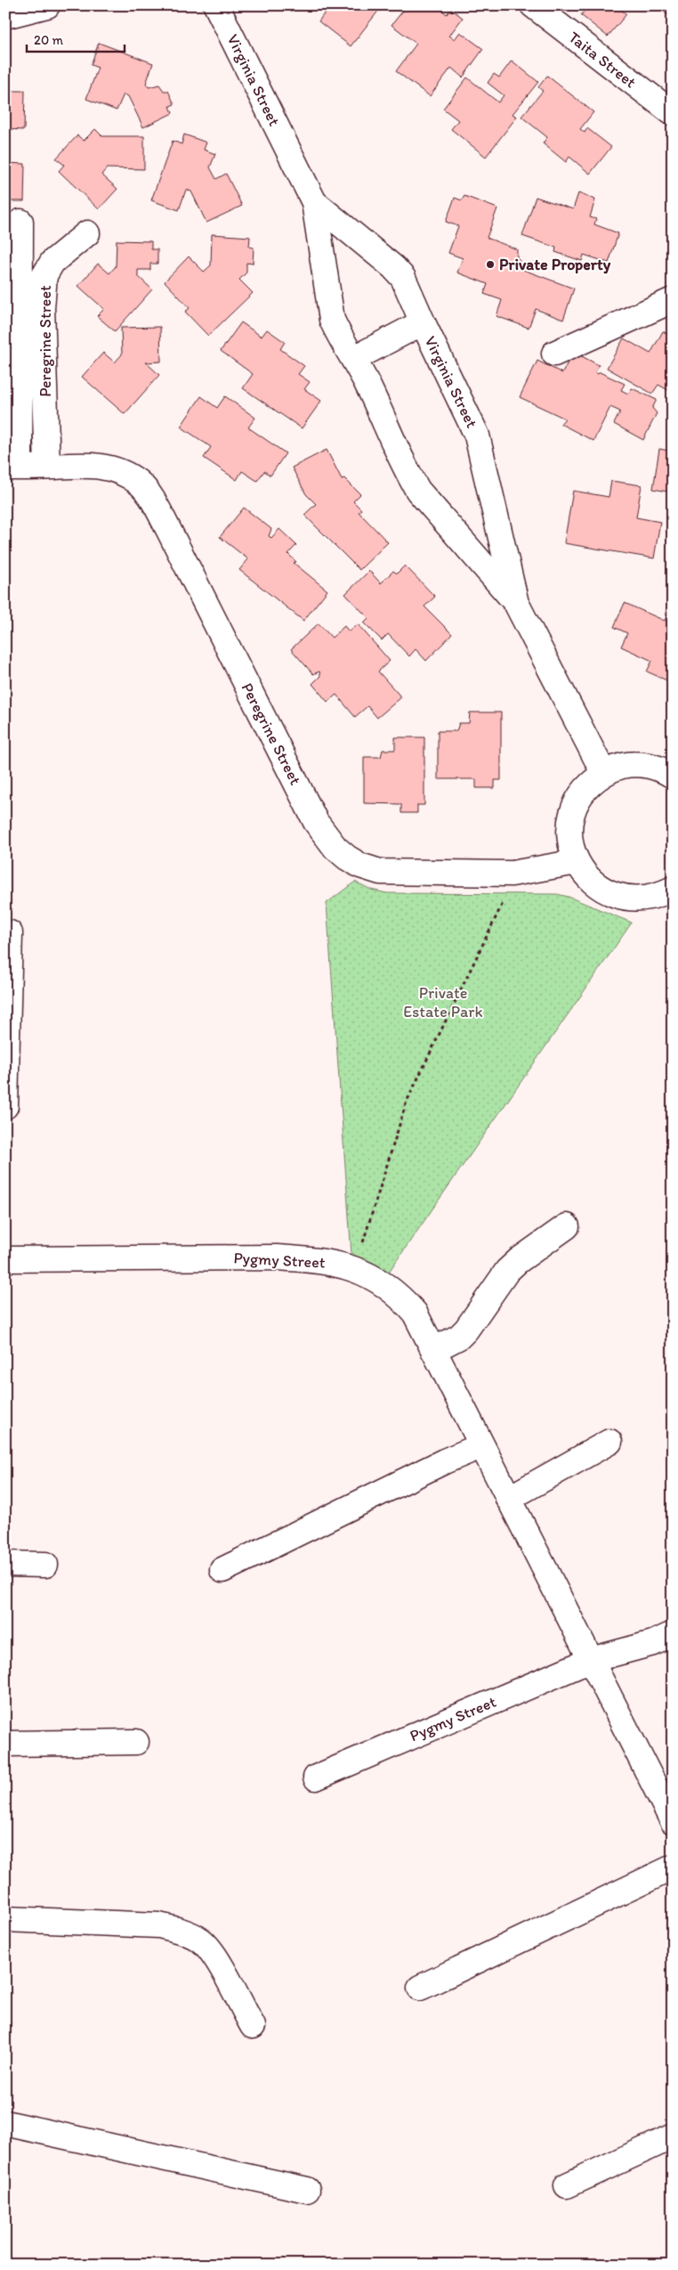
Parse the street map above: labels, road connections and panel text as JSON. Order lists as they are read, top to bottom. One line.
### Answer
{"streets":{"street":["Taita Street","Virginia Street","Peregrine Street","Pygmy Street"]},"parks":["Private Estate Park"],"places":["Private Property"],"scale_bar":"20 m"}
